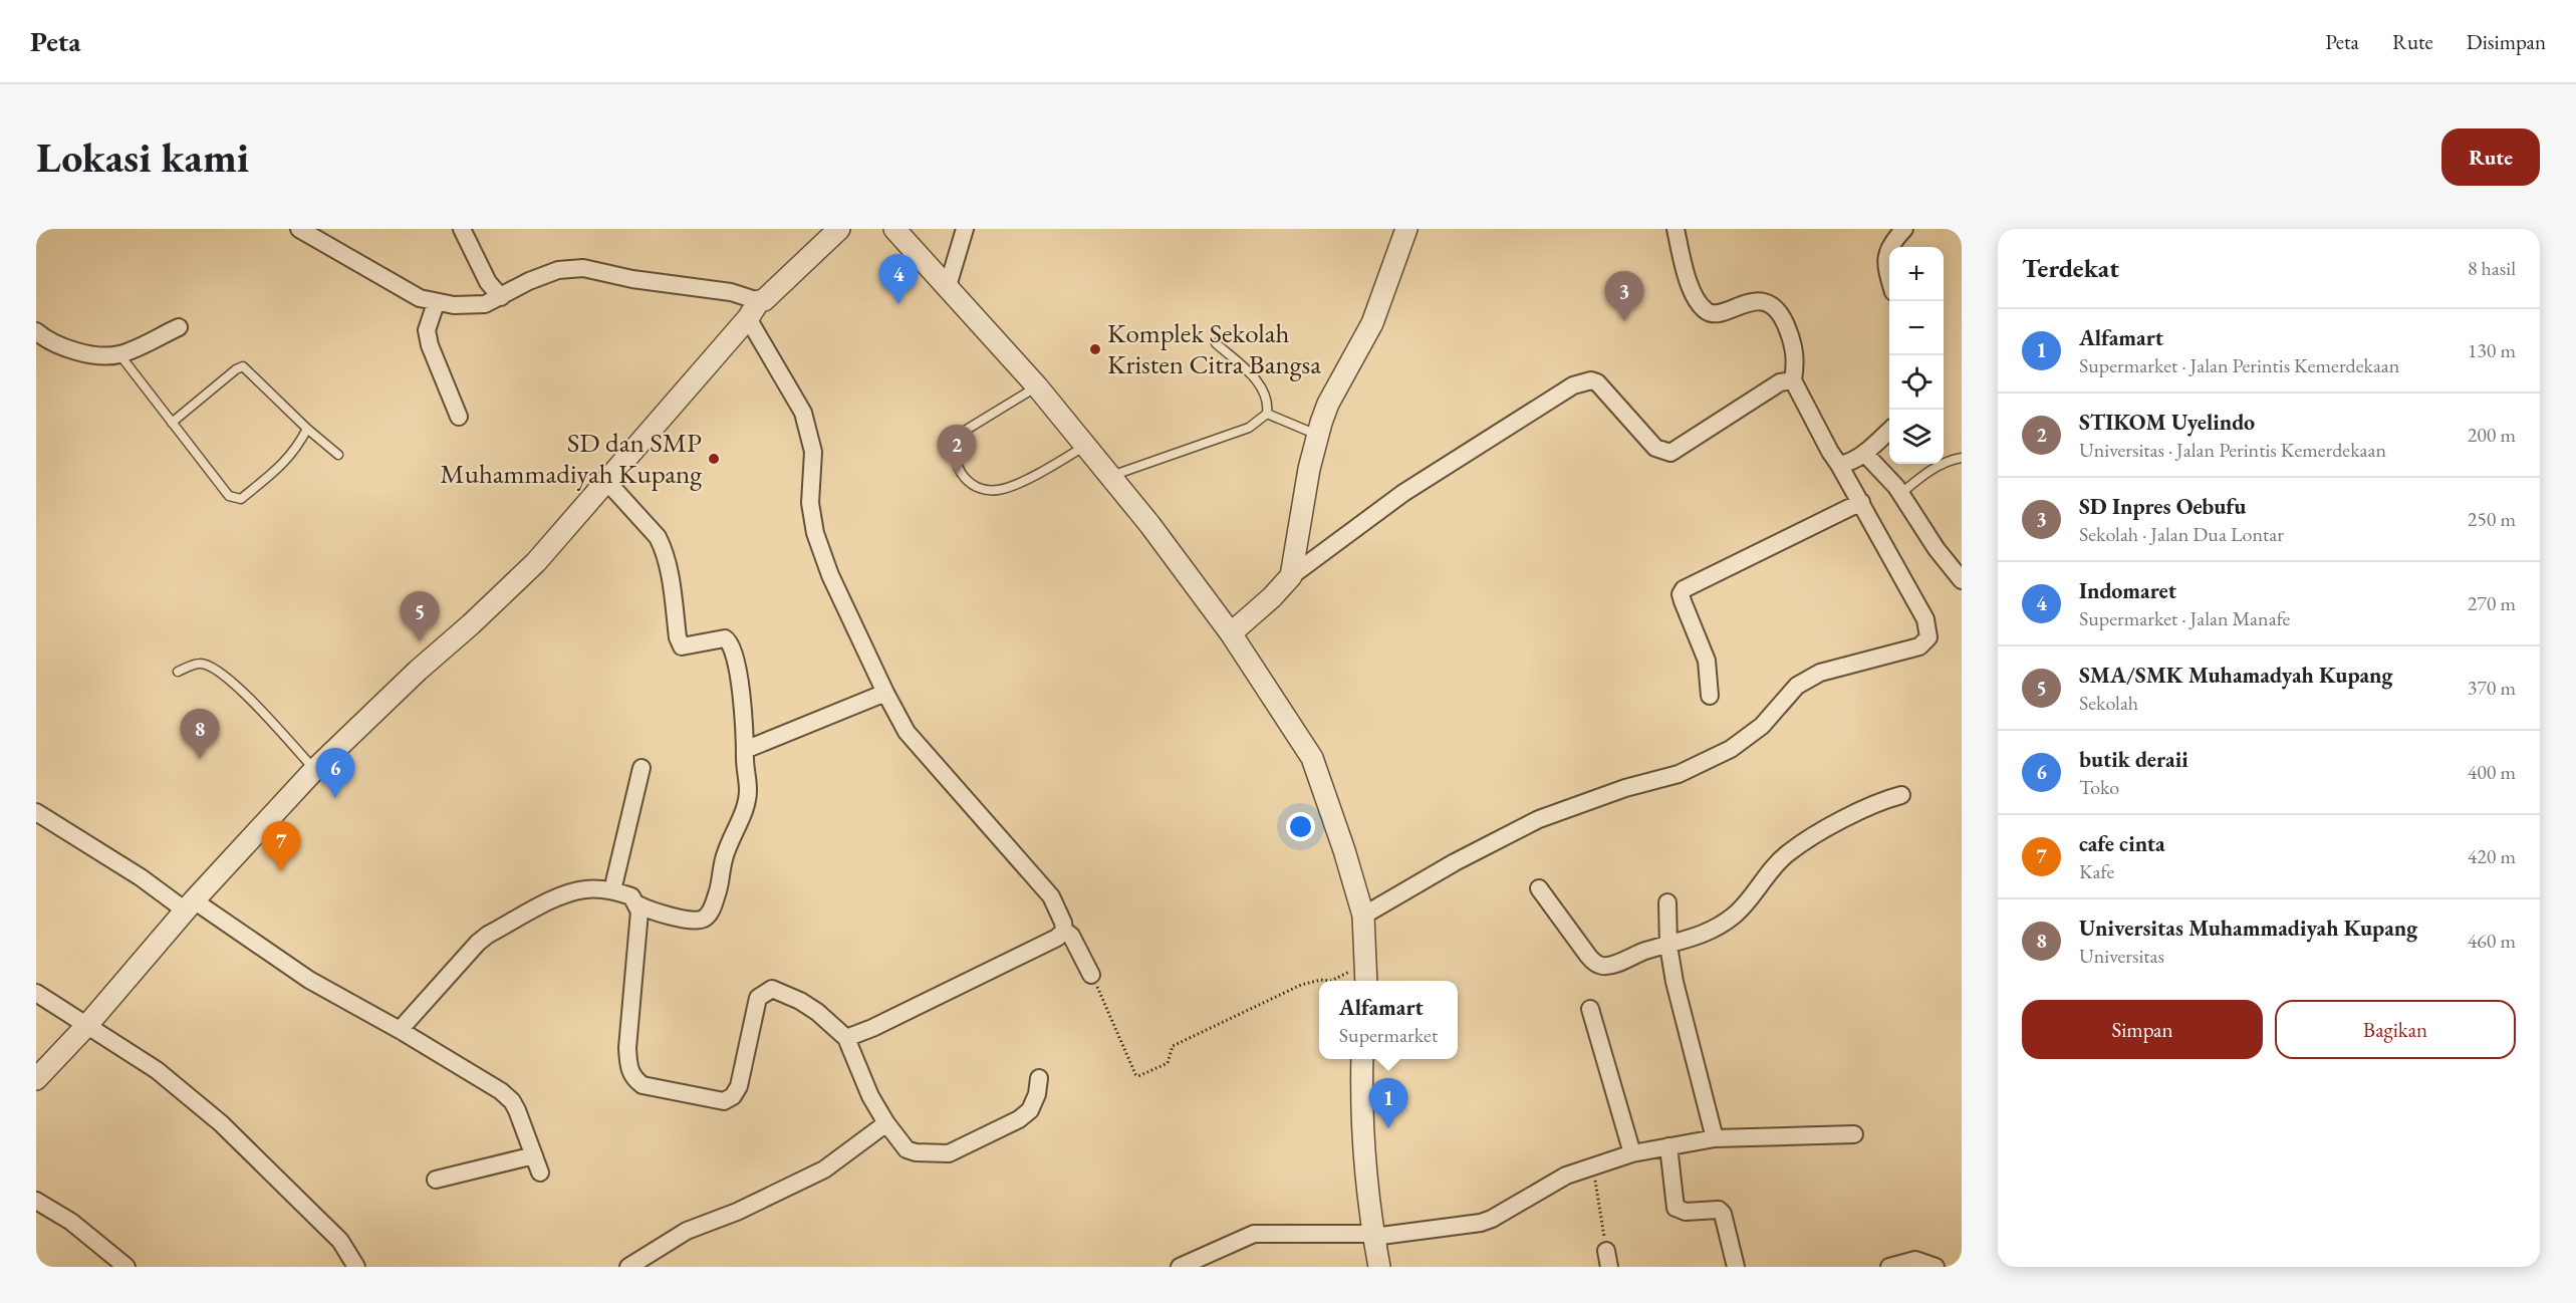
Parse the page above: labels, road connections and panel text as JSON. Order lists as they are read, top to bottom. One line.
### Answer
{"places":["Komplek Sekolah Kristen Citra Bangsa","SD dan SMP Muhammadiyah Kupang"],"page":{"header":"Peta","nav":["Peta","Rute","Disimpan"],"buttons":["Rute",["Simpan","Bagikan"]],"title":"Lokasi kami","heading":["Terdekat","8 hasil"],"map_buttons":["+","−"],"pins":["4","3","2","5","8","6","7","1"],"list":[{"mark":"1","name":"Alfamart","note":"Supermarket · Jalan Perintis Kemerdekaan","value":"130 m"},{"mark":"2","name":"STIKOM Uyelindo","note":"Universitas · Jalan Perintis Kemerdekaan","value":"200 m"},{"mark":"3","name":"SD Inpres Oebufu","note":"Sekolah · Jalan Dua Lontar","value":"250 m"},{"mark":"4","name":"Indomaret","note":"Supermarket · Jalan Manafe","value":"270 m"},{"mark":"5","name":"SMA/SMK Muhamadyah Kupang","note":"Sekolah","value":"370 m"},{"mark":"6","name":"butik deraii","note":"Toko","value":"400 m"},{"mark":"7","name":"cafe cinta","note":"Kafe","value":"420 m"},{"mark":"8","name":"Universitas Muhammadiyah Kupang","note":"Universitas","value":"460 m"}],"popup":["Alfamart","Supermarket"]}}
